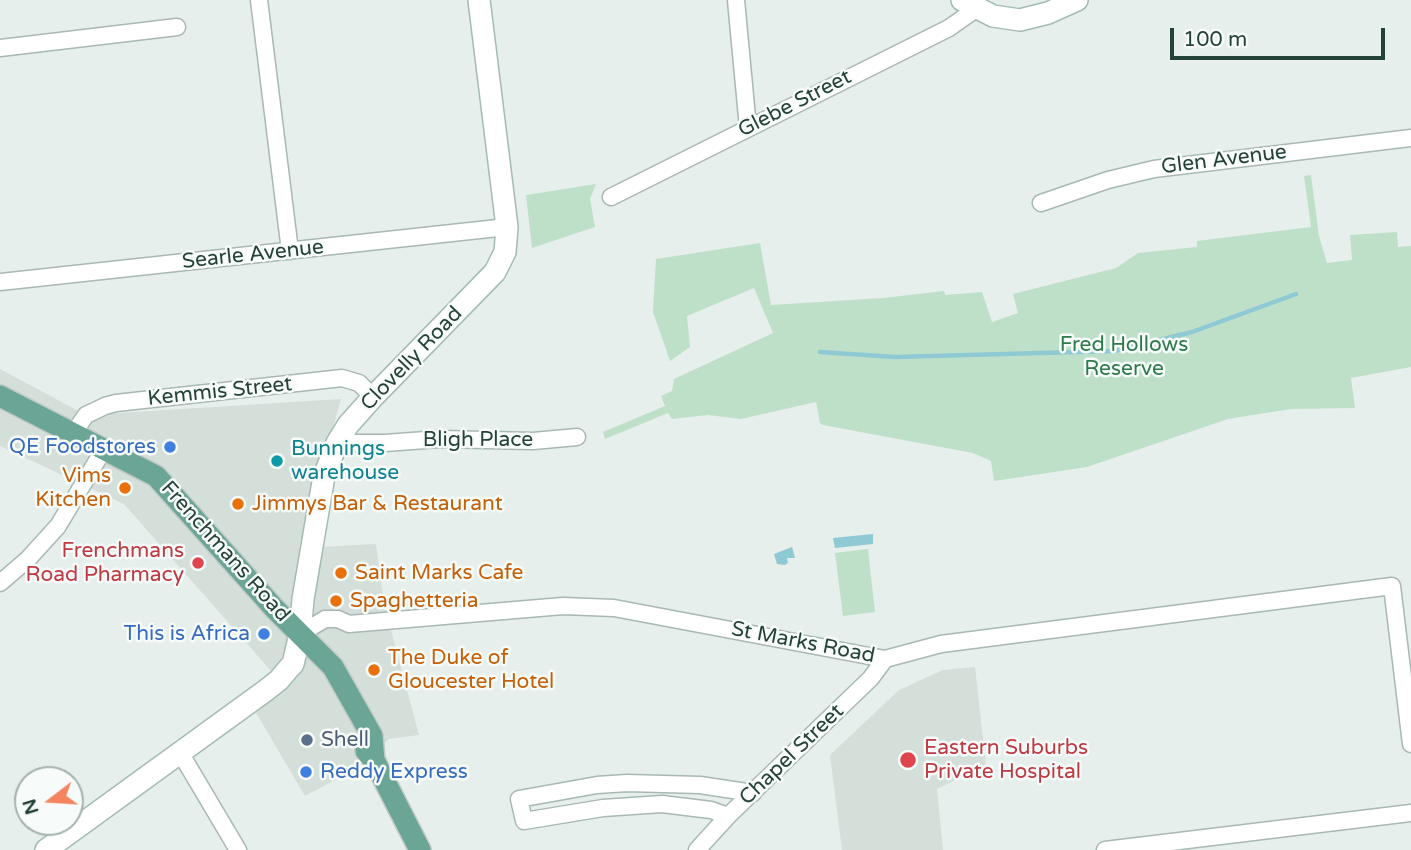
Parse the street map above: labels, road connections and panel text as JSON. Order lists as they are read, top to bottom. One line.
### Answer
{"streets":{"main road":["Frenchmans Road"],"street":["Glebe Street","Glen Avenue","Searle Avenue","Clovelly Road","Kemmis Street","Bligh Place","St Marks Road","Chapel Street"]},"crossings":[["Searle Avenue","Clovelly Road"],["Clovelly Road","Kemmis Street"],["Clovelly Road","Bligh Place"],["Clovelly Road","Frenchmans Road"],["Clovelly Road","St Marks Road"],["Kemmis Street","Frenchmans Road"],["Frenchmans Road","St Marks Road"],["St Marks Road","Chapel Street"]],"parks":["Fred Hollows Reserve"],"places":["QE Foodstores","Bunnings warehouse","Vims Kitchen","Jimmys Bar & Restaurant","Frenchmans Road Pharmacy","Saint Marks Cafe","Spaghetteria","This is Africa","The Duke of Gloucester Hotel","Shell","Eastern Suburbs Private Hospital","Reddy Express"],"scale_bar":"100 m","north":"left"}
